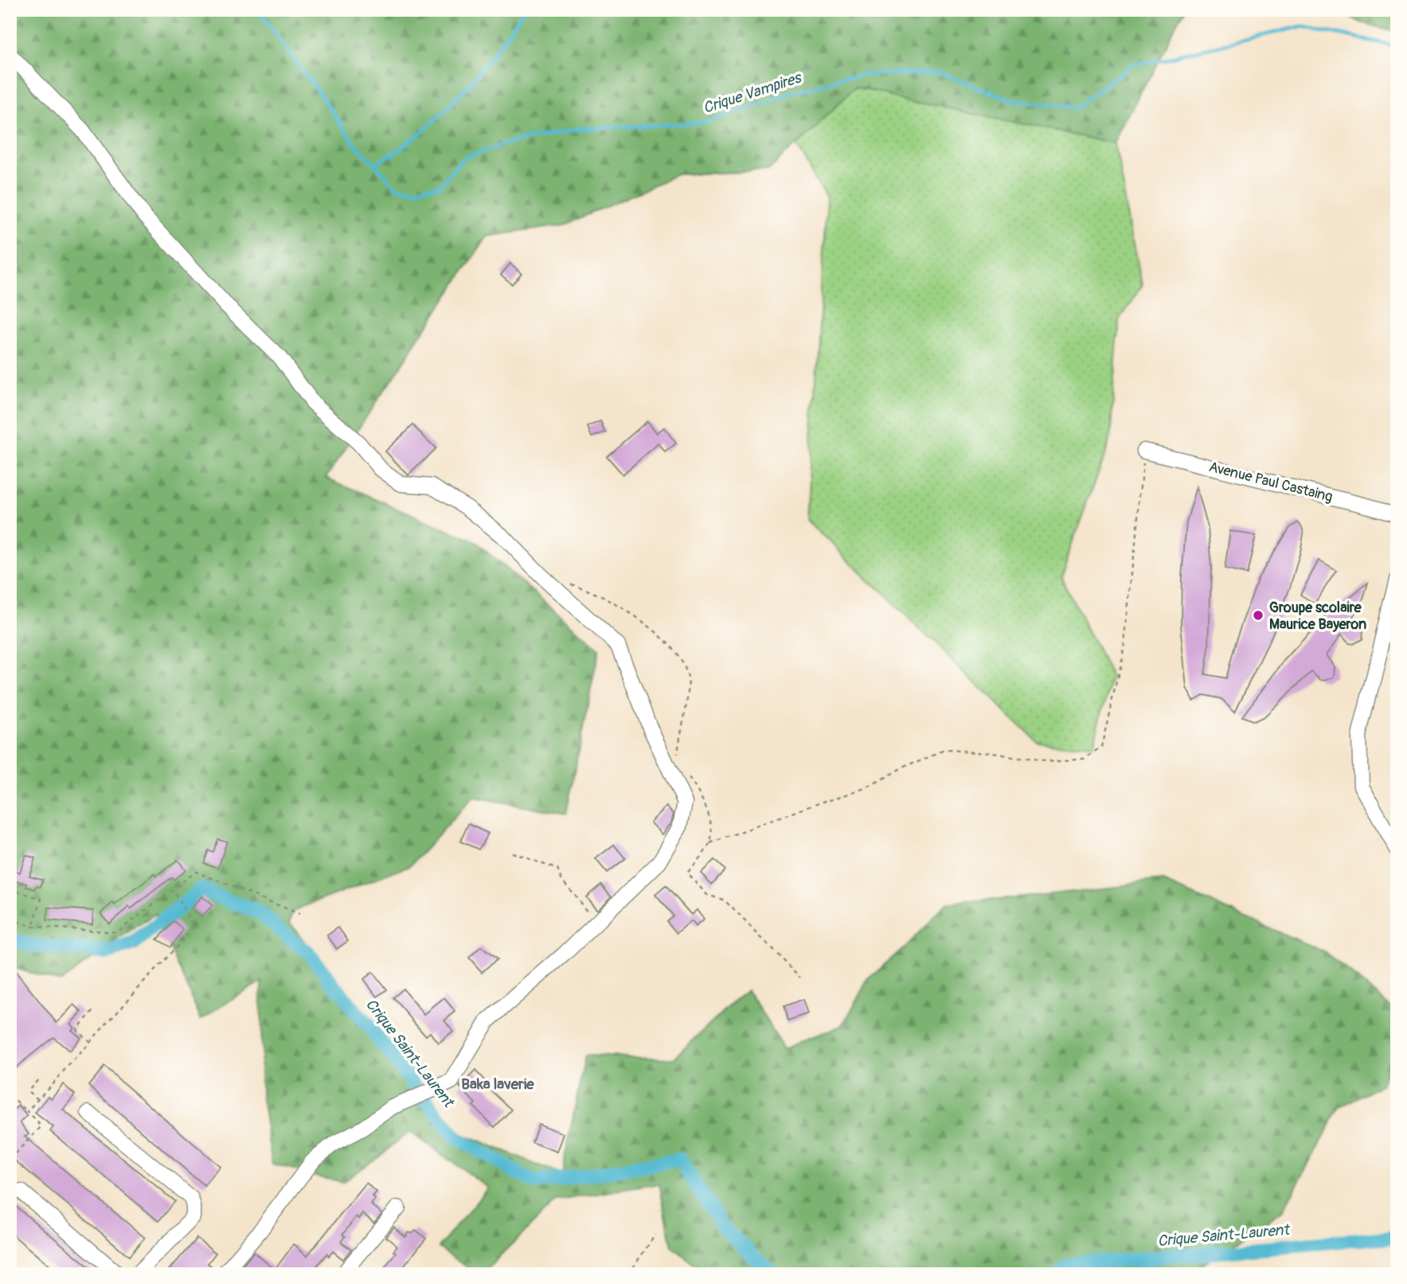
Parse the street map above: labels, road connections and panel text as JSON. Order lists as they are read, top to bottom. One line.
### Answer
{"streets":{"street":["Avenue Paul Castaing"]},"districts":["Baka laverie"],"water":["Crique Vampires","Crique Saint-Laurent"],"places":["Groupe scolaire Maurice Bayeron"]}
